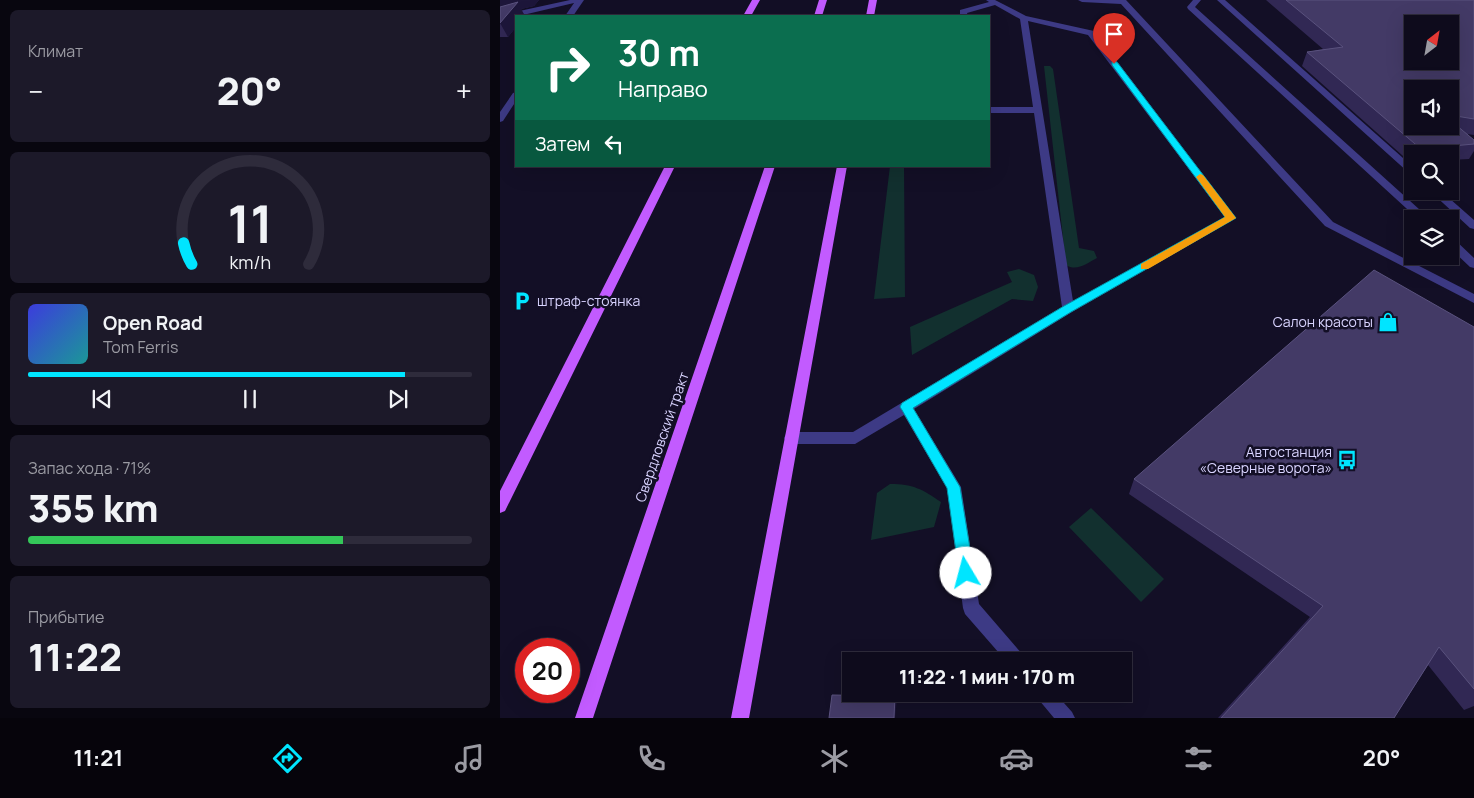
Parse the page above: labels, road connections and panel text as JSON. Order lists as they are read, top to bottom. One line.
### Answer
{"streets":{"main road":["Свердловский тракт"]},"places":{"parking":["штраф-стоянка"],"shop":["Салон красоты"],"bus stop":["Автостанция «Северные ворота»"]},"north":"top right","page":{"tile":["Климат",["Запас хода · 71%","355 km"],["Прибытие","11:22"]],"turn":["30 m","Направо"],"heat":["−","20°","+"],"then":"Затем","song":["Open Road","Tom Ferris"],"limit":"20","trip":"11:22 · 1 мин · 170 m","tabs":["11:21","20°"],"gauge":["11","km/h"]}}
